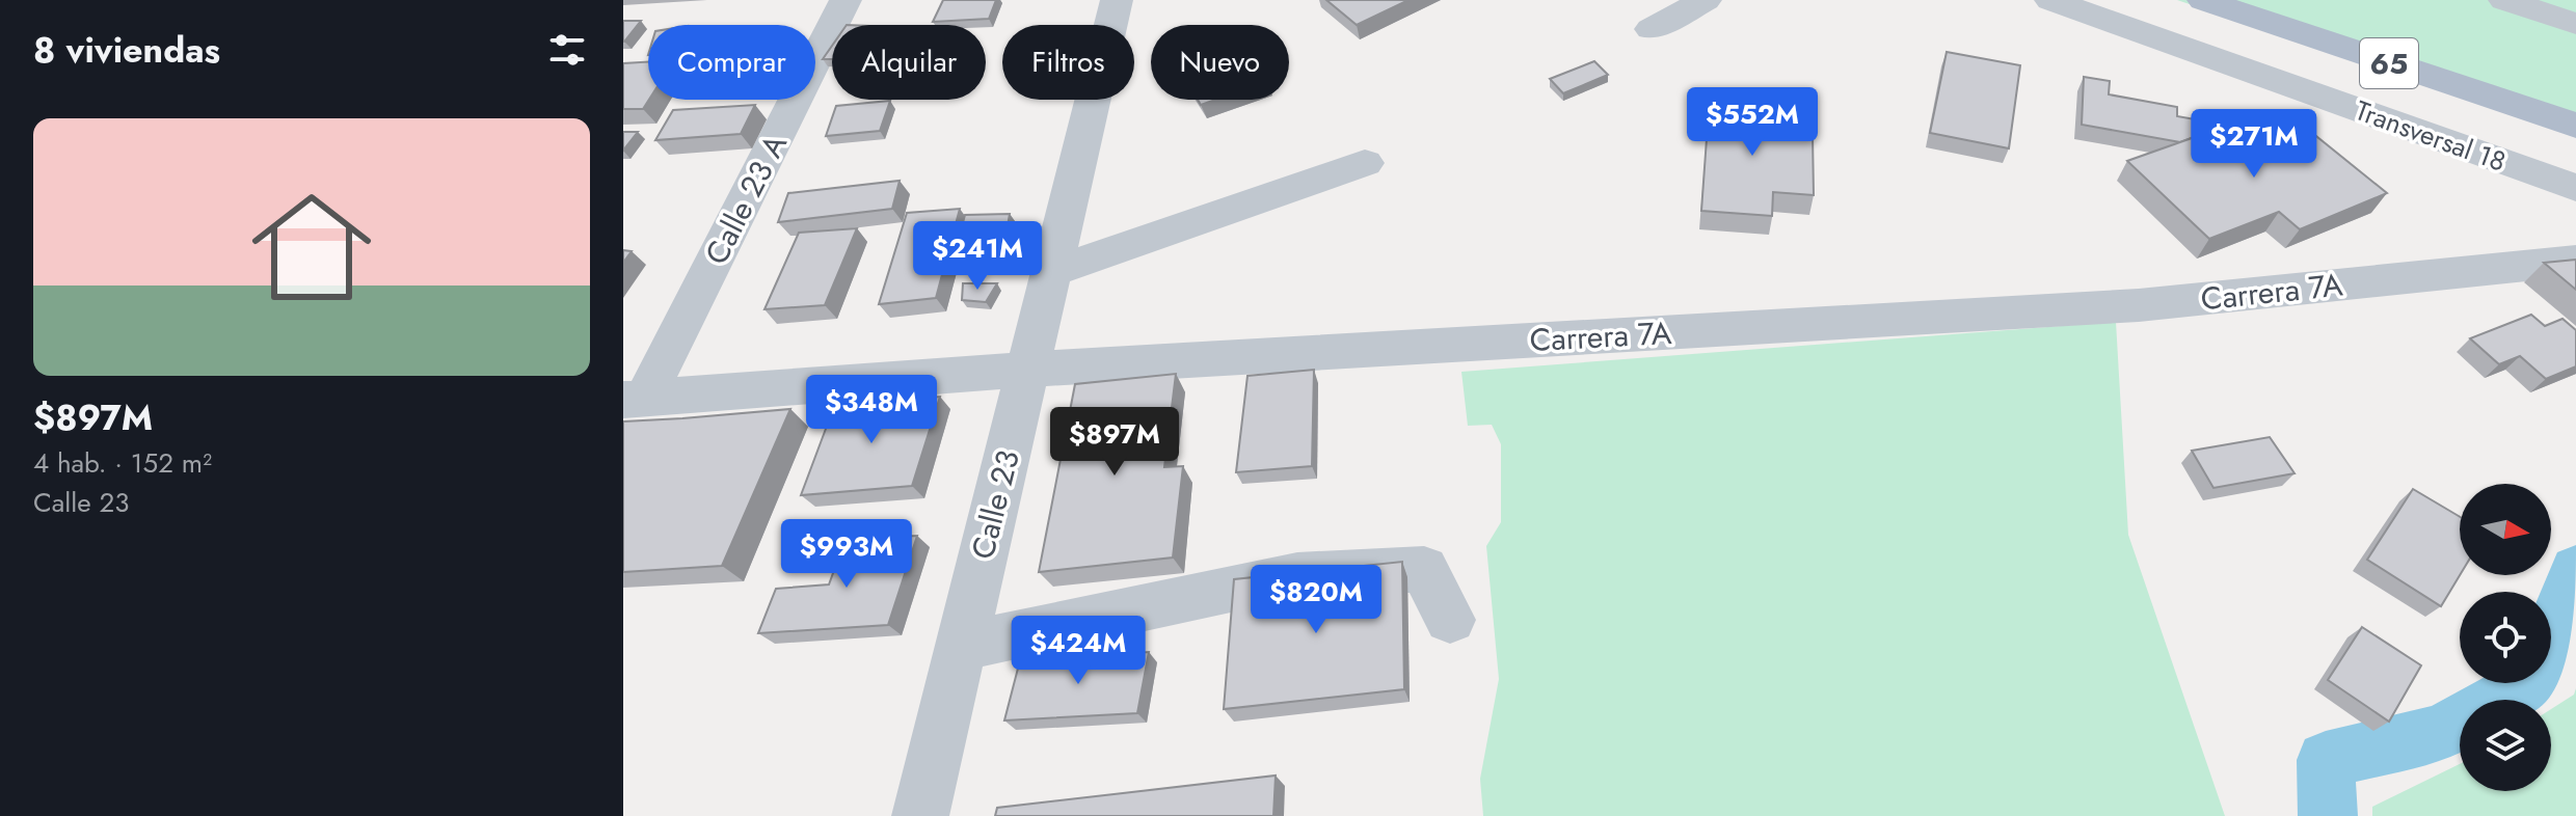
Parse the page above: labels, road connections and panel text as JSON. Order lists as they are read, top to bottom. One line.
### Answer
{"streets":{"main road":["65"],"street":["Transversal 18","Calle 23 A","Carrera 7A","Calle 23"]},"crossings":[["Calle 23 A","Carrera 7A"],["Carrera 7A","Calle 23"]],"north":"right","page":{"heading":"8 viviendas","chip":["Comprar","Alquilar","Filtros","Nuevo"],"price":["$552M","$271M","$241M","$348M","$897M","$993M","$820M","$424M"],"list":[{"name":"$897M","note":"4 hab. · 152 m² · Calle 23"}]}}
